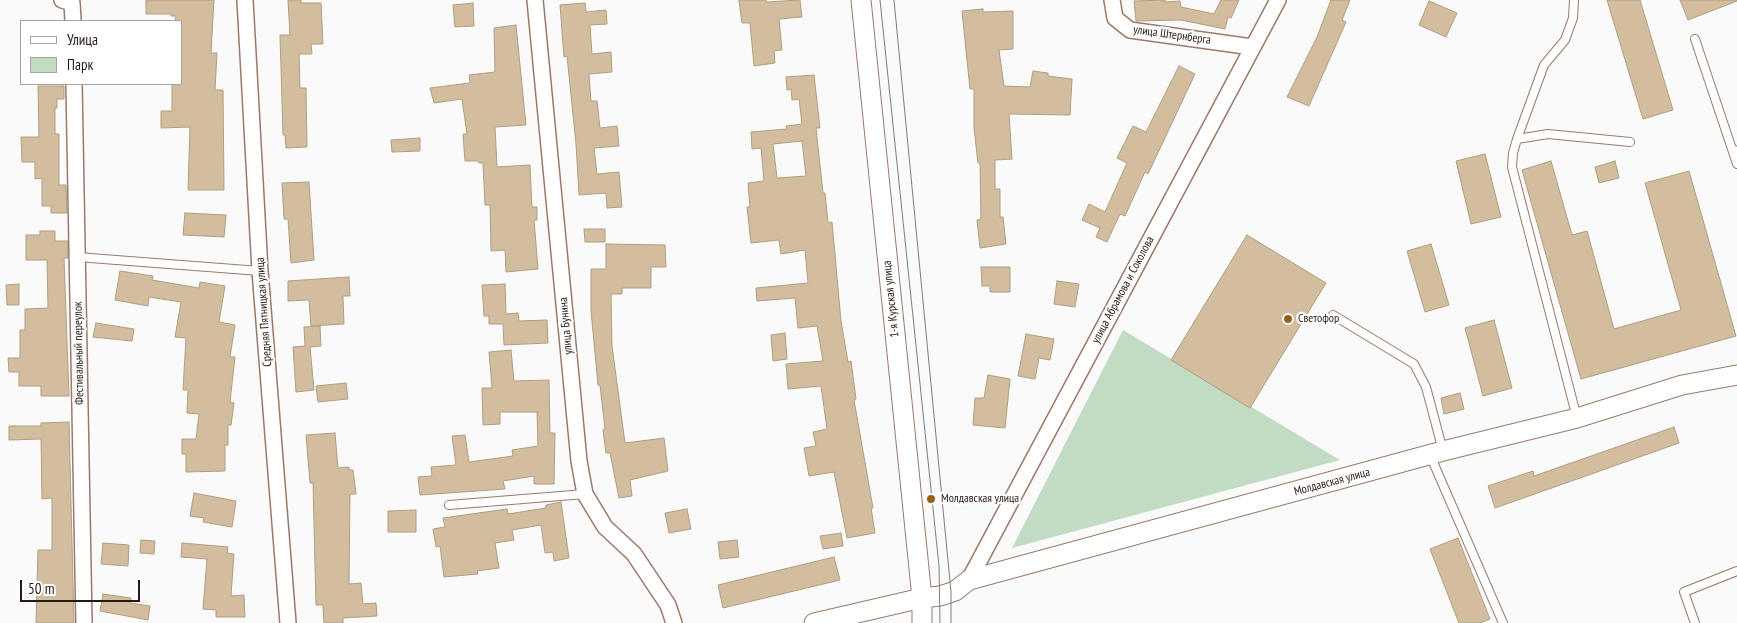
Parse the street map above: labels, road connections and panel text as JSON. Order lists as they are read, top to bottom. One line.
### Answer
{"streets":{"street":["улица Штернберга","улица Абрамова и Соколова","1-я Курская улица","Средняя Пятницкая улица","улица Бунина","Фестивальный переулок","Молдавская улица"]},"crossings":[["улица Штернберга","улица Абрамова и Соколова"],["улица Абрамова и Соколова","Молдавская улица"],["1-я Курская улица","Молдавская улица"]],"places":["Светофор","Молдавская улица"],"legend":["Улица","Парк"],"scale_bar":"50 m"}
